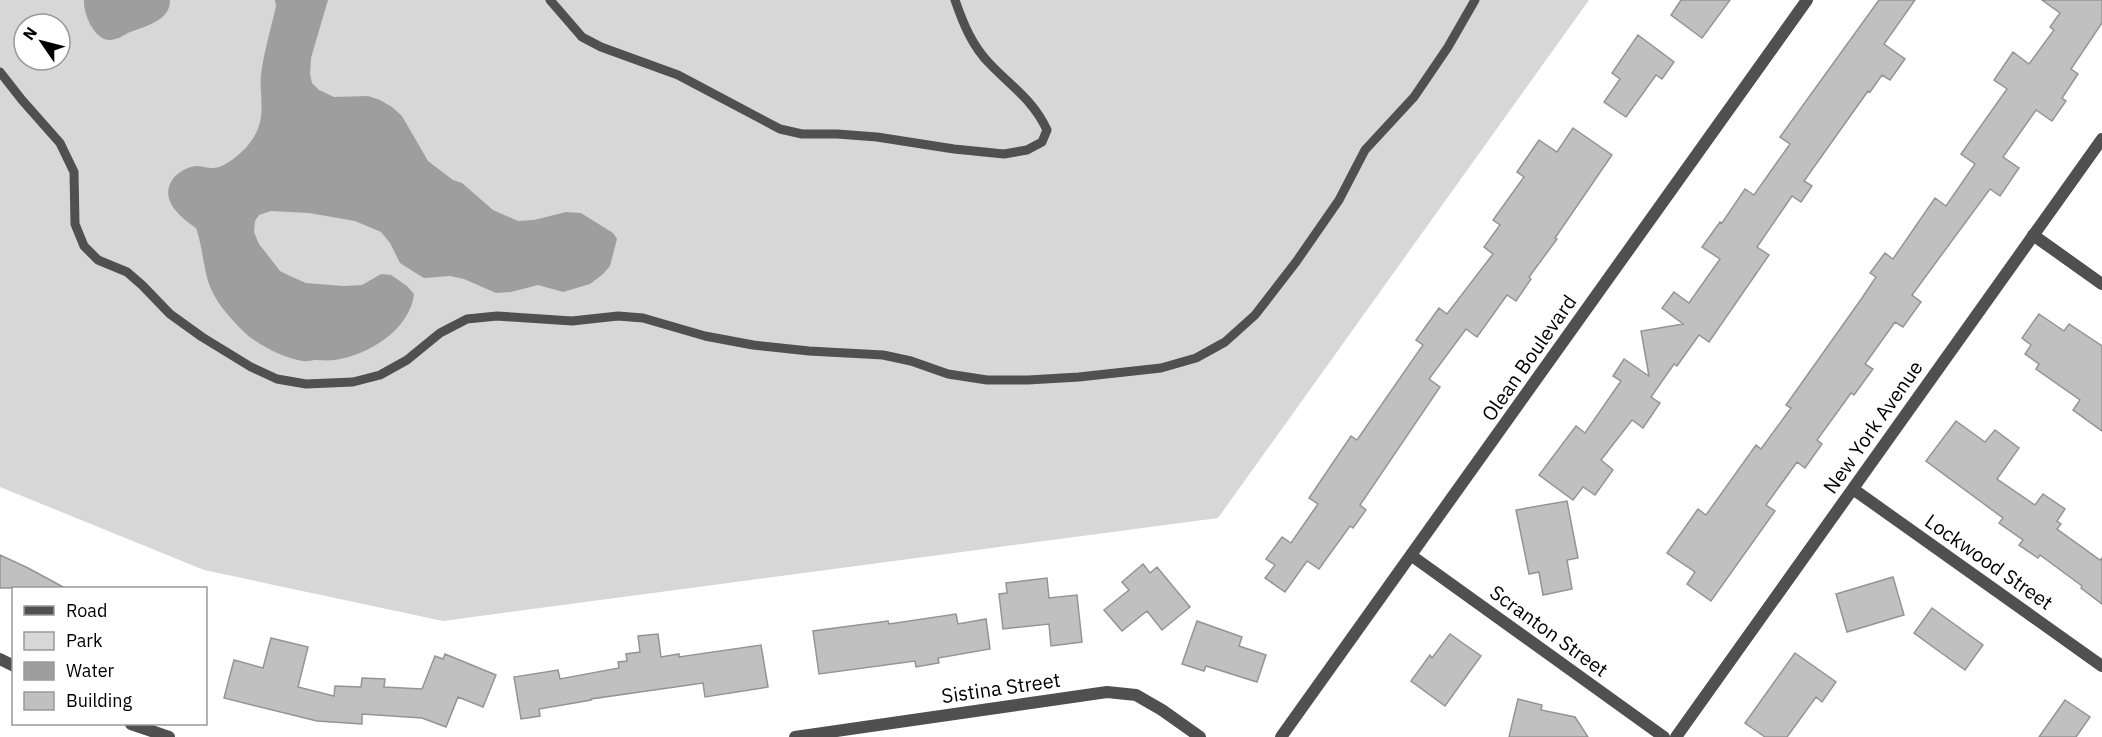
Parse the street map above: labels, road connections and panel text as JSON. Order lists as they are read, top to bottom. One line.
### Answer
{"streets":{"street":["Olean Boulevard","New York Avenue","Lockwood Street","Scranton Street","Sistina Street"]},"crossings":[["Olean Boulevard","Scranton Street"],["New York Avenue","Lockwood Street"]],"legend":["Road","Park","Water","Building"],"north":"top left"}
